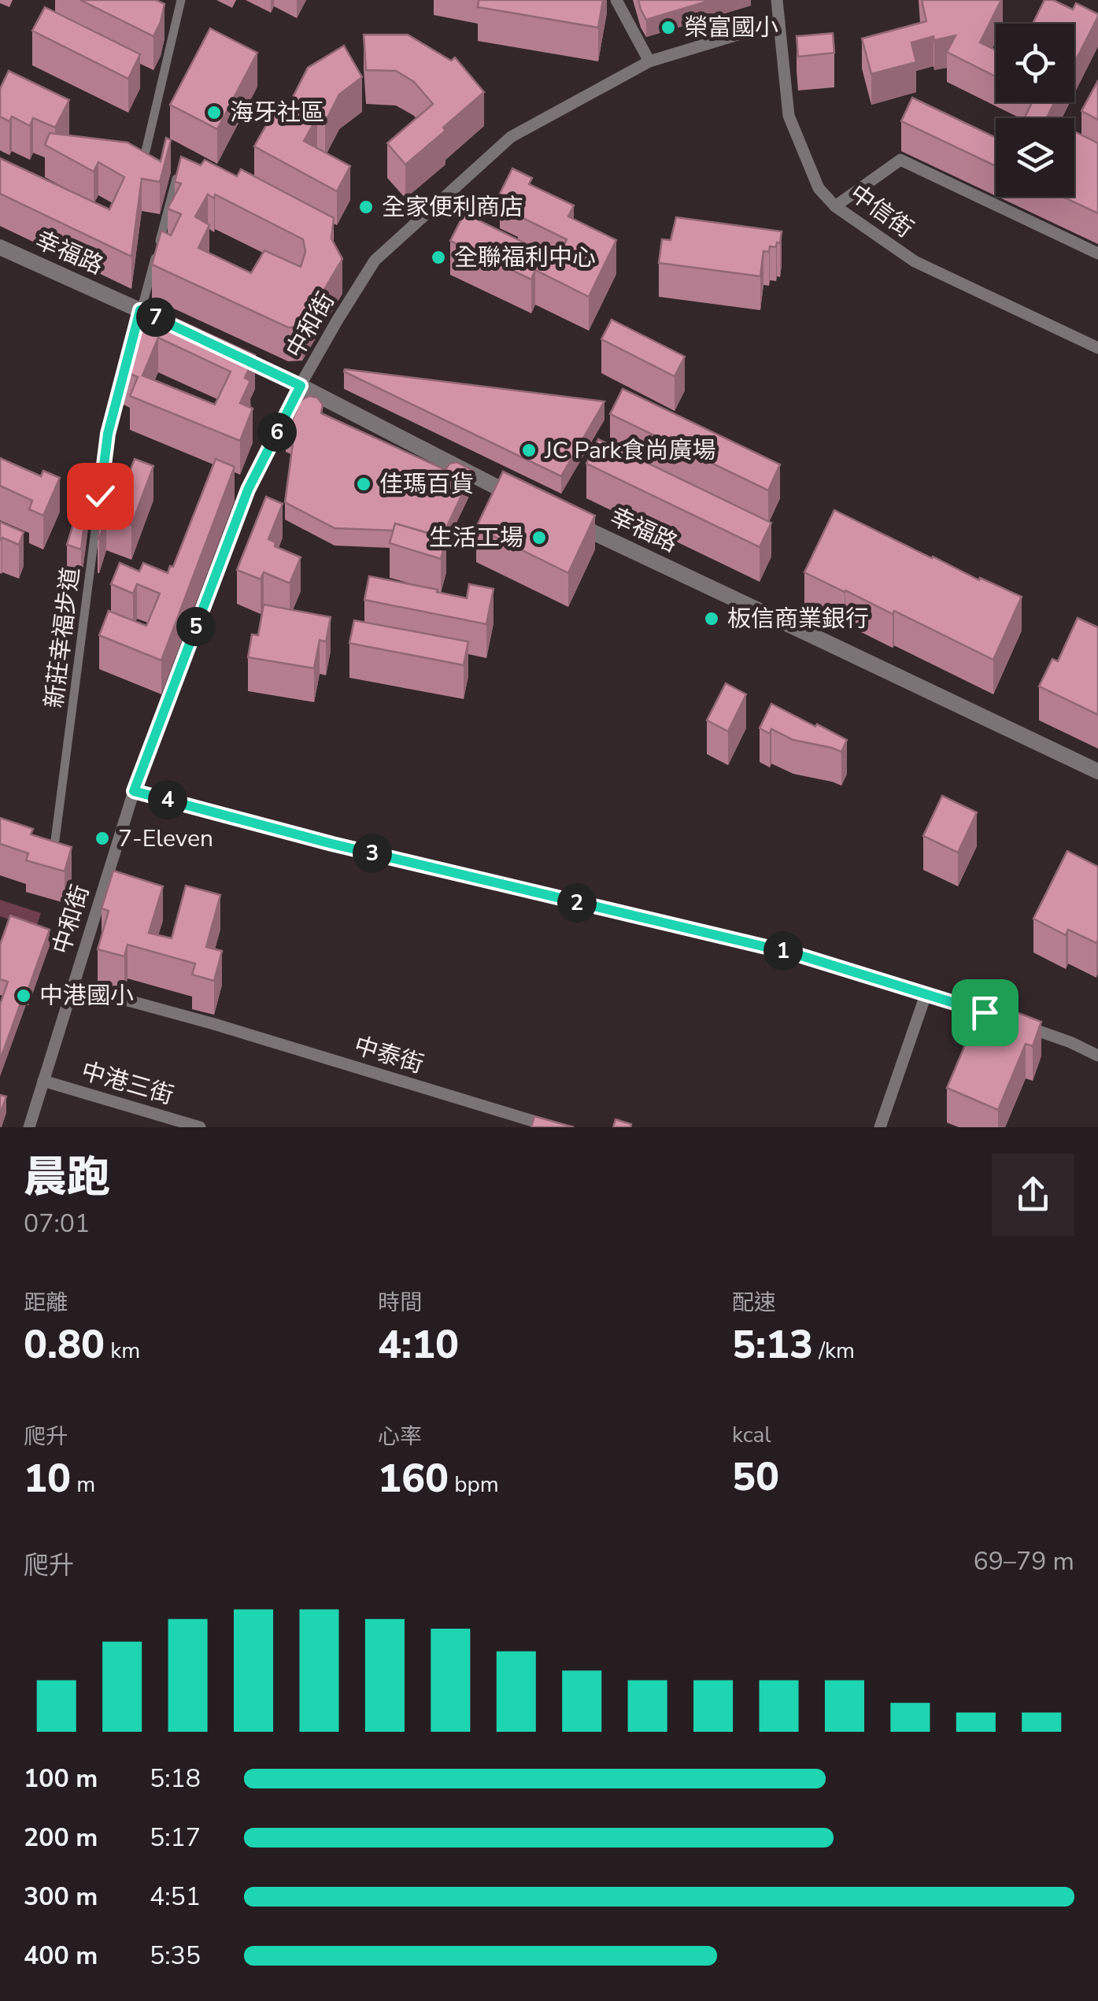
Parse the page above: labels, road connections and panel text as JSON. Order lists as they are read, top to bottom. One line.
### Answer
{"streets":{"street":["中信街","幸福路","中和街","新莊幸福步道","中泰街","中港三街"]},"crossings":[["中信街","中和街"],["幸福路","新莊幸福步道"],["中和街","中泰街"],["中和街","中港三街"]],"places":["榮富國小","海牙社區","全家便利商店","全聯福利中心","JC Park食尚廣場","佳瑪百貨","生活工場","板信商業銀行","7-Eleven","中港國小"],"page":{"pins":["7","6","5","4","3","2","1"],"heading":["晨跑","07:01"],"stats":[["距離","0.80 km"],["時間","4:10"],["配速","5:13 /km"],["爬升","10 m"],["心率","160 bpm"],["kcal","50"]],"chart":["爬升","69–79 m"],"list":[{"name":"100 m","note":"5:18"},{"name":"200 m","note":"5:17"},{"name":"300 m","note":"4:51"},{"name":"400 m","note":"5:35"}]}}
